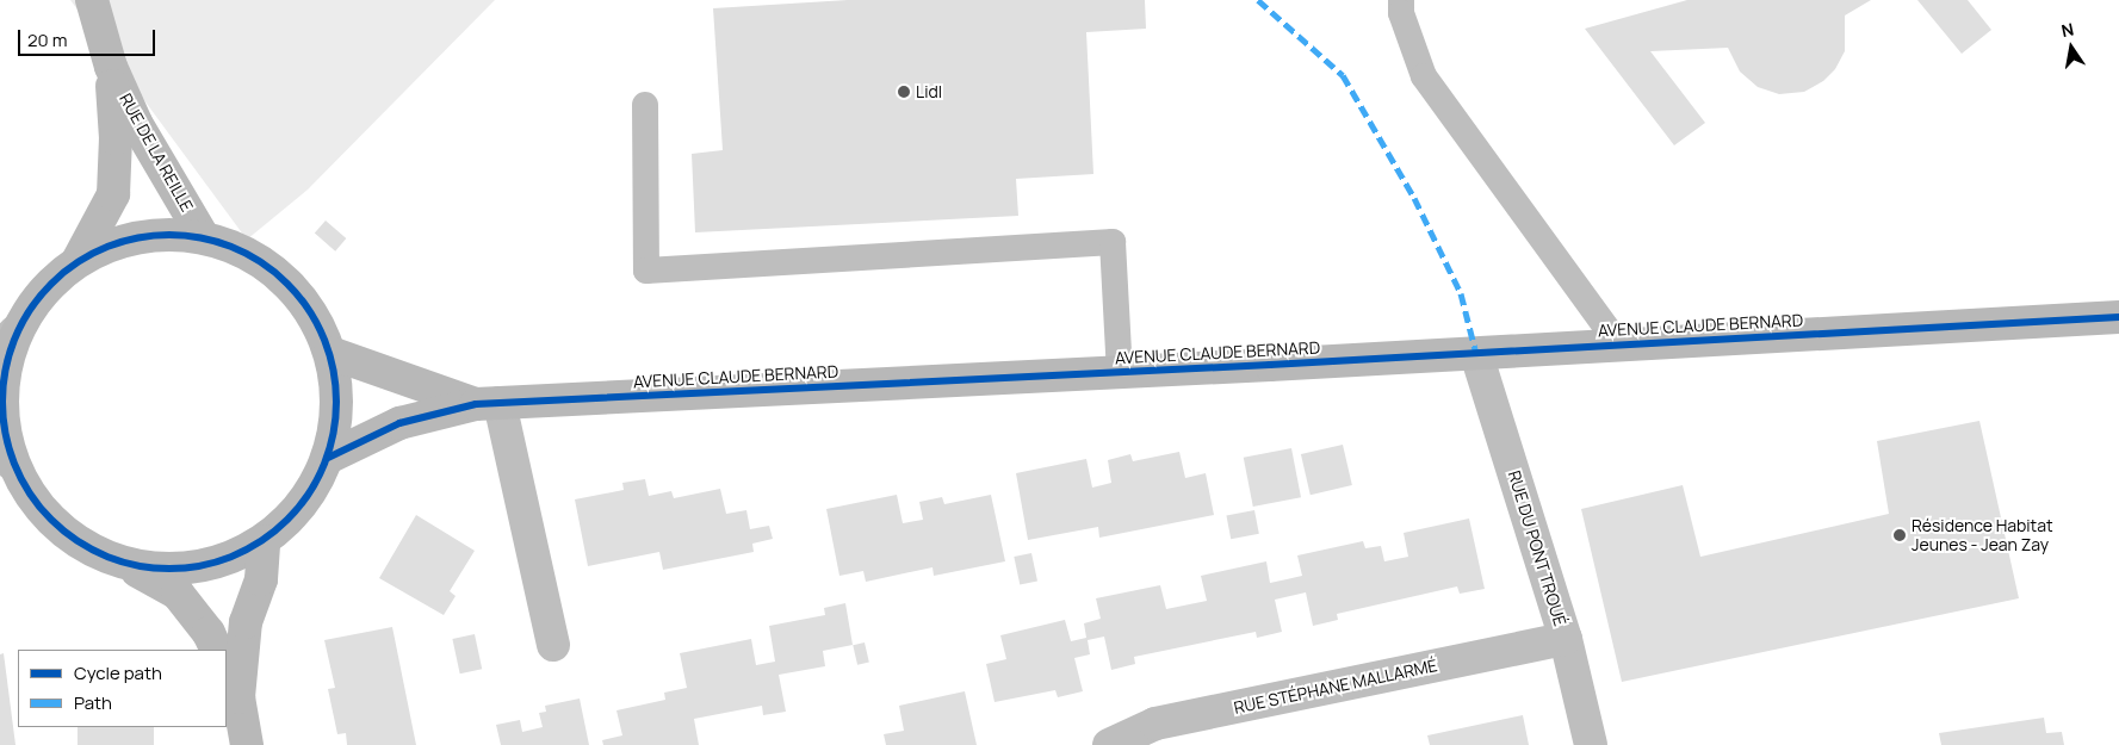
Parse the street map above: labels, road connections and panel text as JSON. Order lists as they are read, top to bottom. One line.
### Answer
{"streets":{"street":["RUE DE LA REILLE","AVENUE CLAUDE BERNARD","RUE DU PONT TROUÉ","RUE STÉPHANE MALLARMÉ"]},"crossings":[["AVENUE CLAUDE BERNARD","RUE DU PONT TROUÉ"],["RUE DU PONT TROUÉ","RUE STÉPHANE MALLARMÉ"]],"places":["Lidl","Résidence Habitat Jeunes - Jean Zay"],"legend":["Cycle path","Path"],"scale_bar":"20 m","north":"top"}
